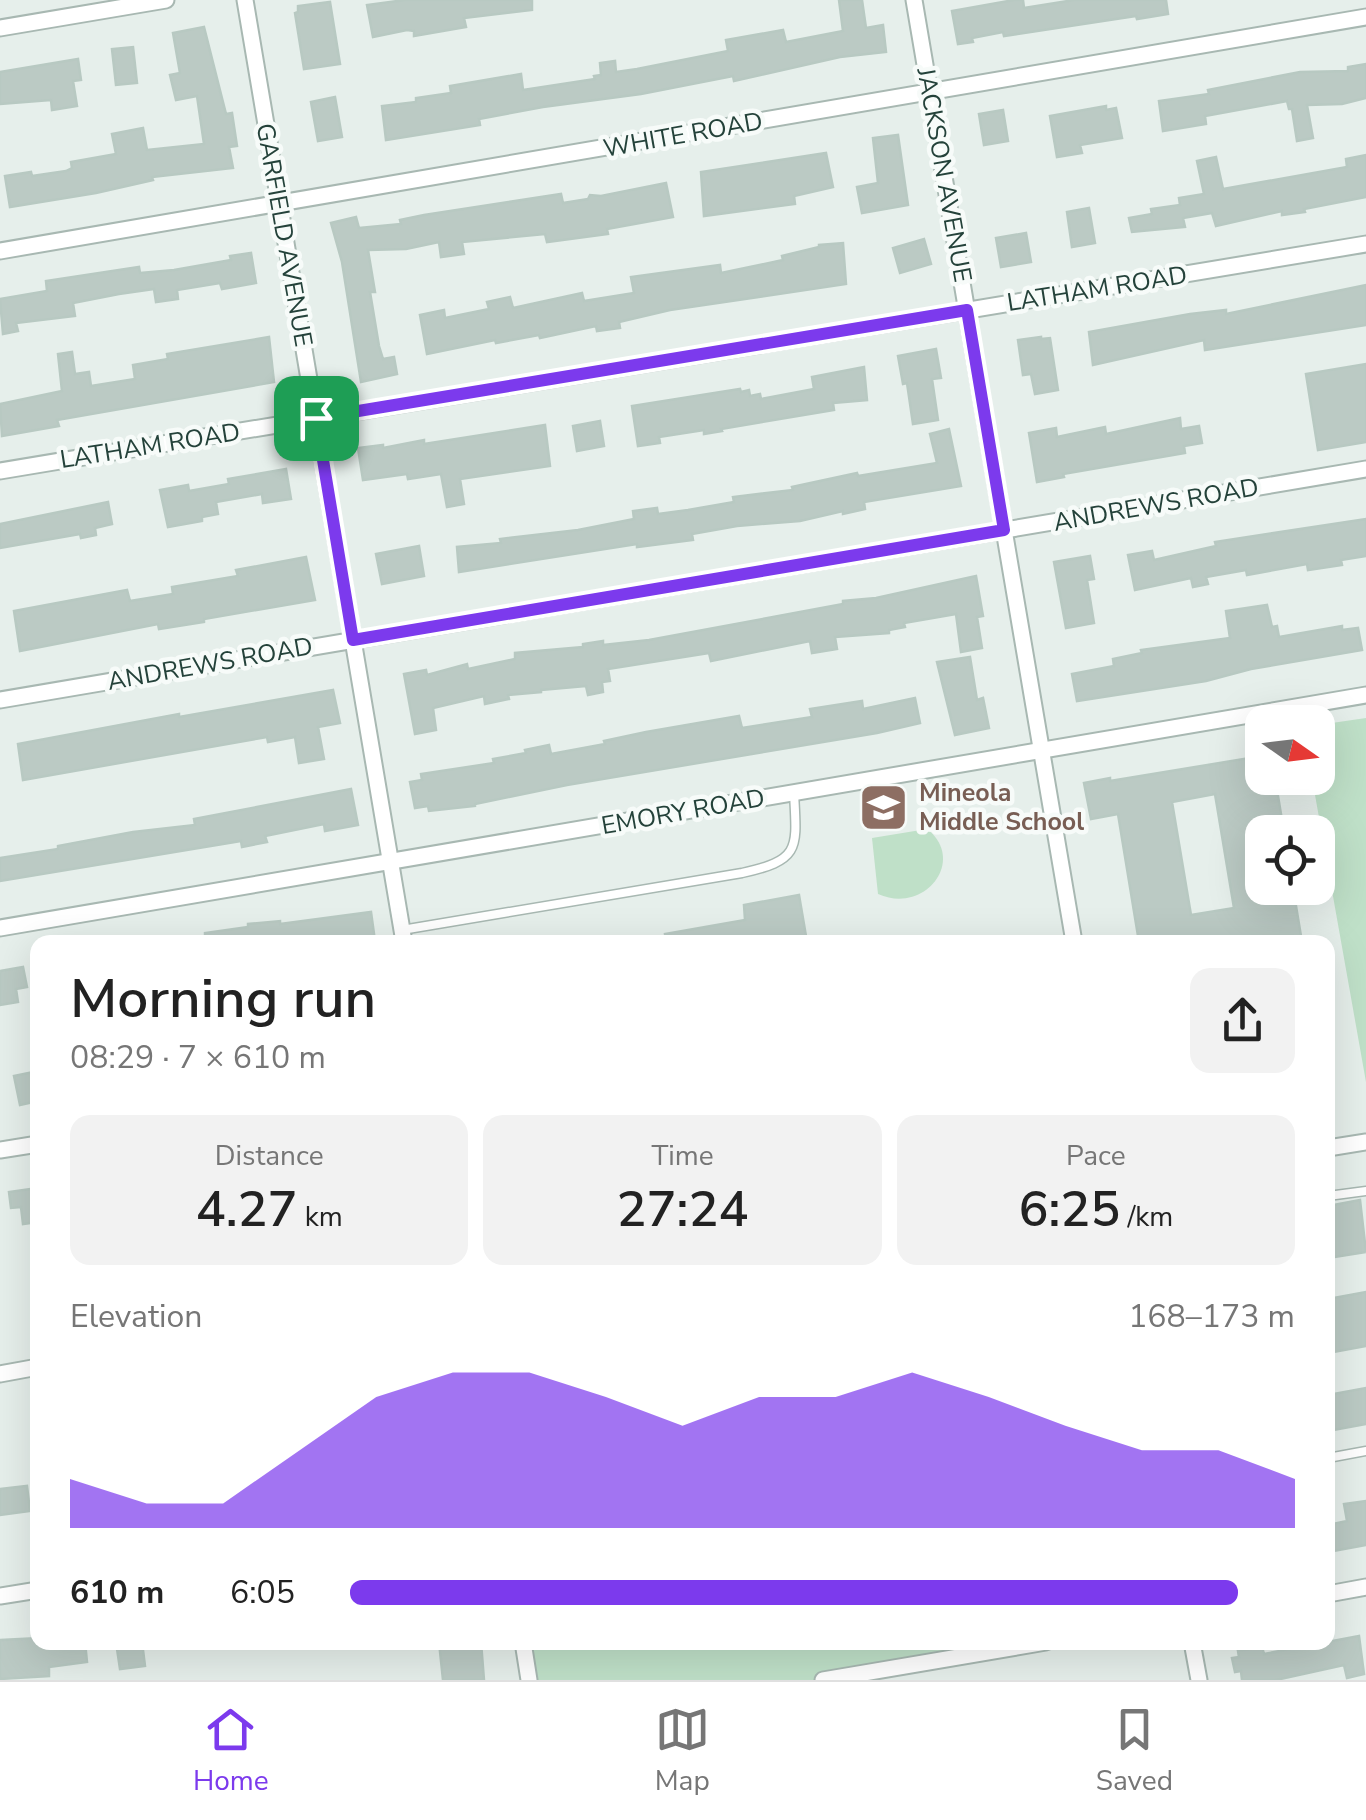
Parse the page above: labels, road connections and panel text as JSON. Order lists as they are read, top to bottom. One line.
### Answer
{"streets":{"street":["WHITE ROAD","JACKSON AVENUE","GARFIELD AVENUE","LATHAM ROAD","ANDREWS ROAD","EMORY ROAD"]},"crossings":[["WHITE ROAD","JACKSON AVENUE"],["WHITE ROAD","GARFIELD AVENUE"],["JACKSON AVENUE","LATHAM ROAD"],["JACKSON AVENUE","ANDREWS ROAD"],["JACKSON AVENUE","EMORY ROAD"],["GARFIELD AVENUE","LATHAM ROAD"],["GARFIELD AVENUE","ANDREWS ROAD"],["GARFIELD AVENUE","EMORY ROAD"]],"places":{"school or university":["Mineola Middle School"]},"north":"right","page":{"heading":["Morning run","08:29 · 7 × 610 m"],"stats":[["Distance","4.27 km"],["Time","27:24"],["Pace","6:25 /km"]],"chart":["Elevation","168–173 m"],"list":[{"name":"610 m","note":"6:05"}],"tabs":["Home","Map","Saved"]}}
